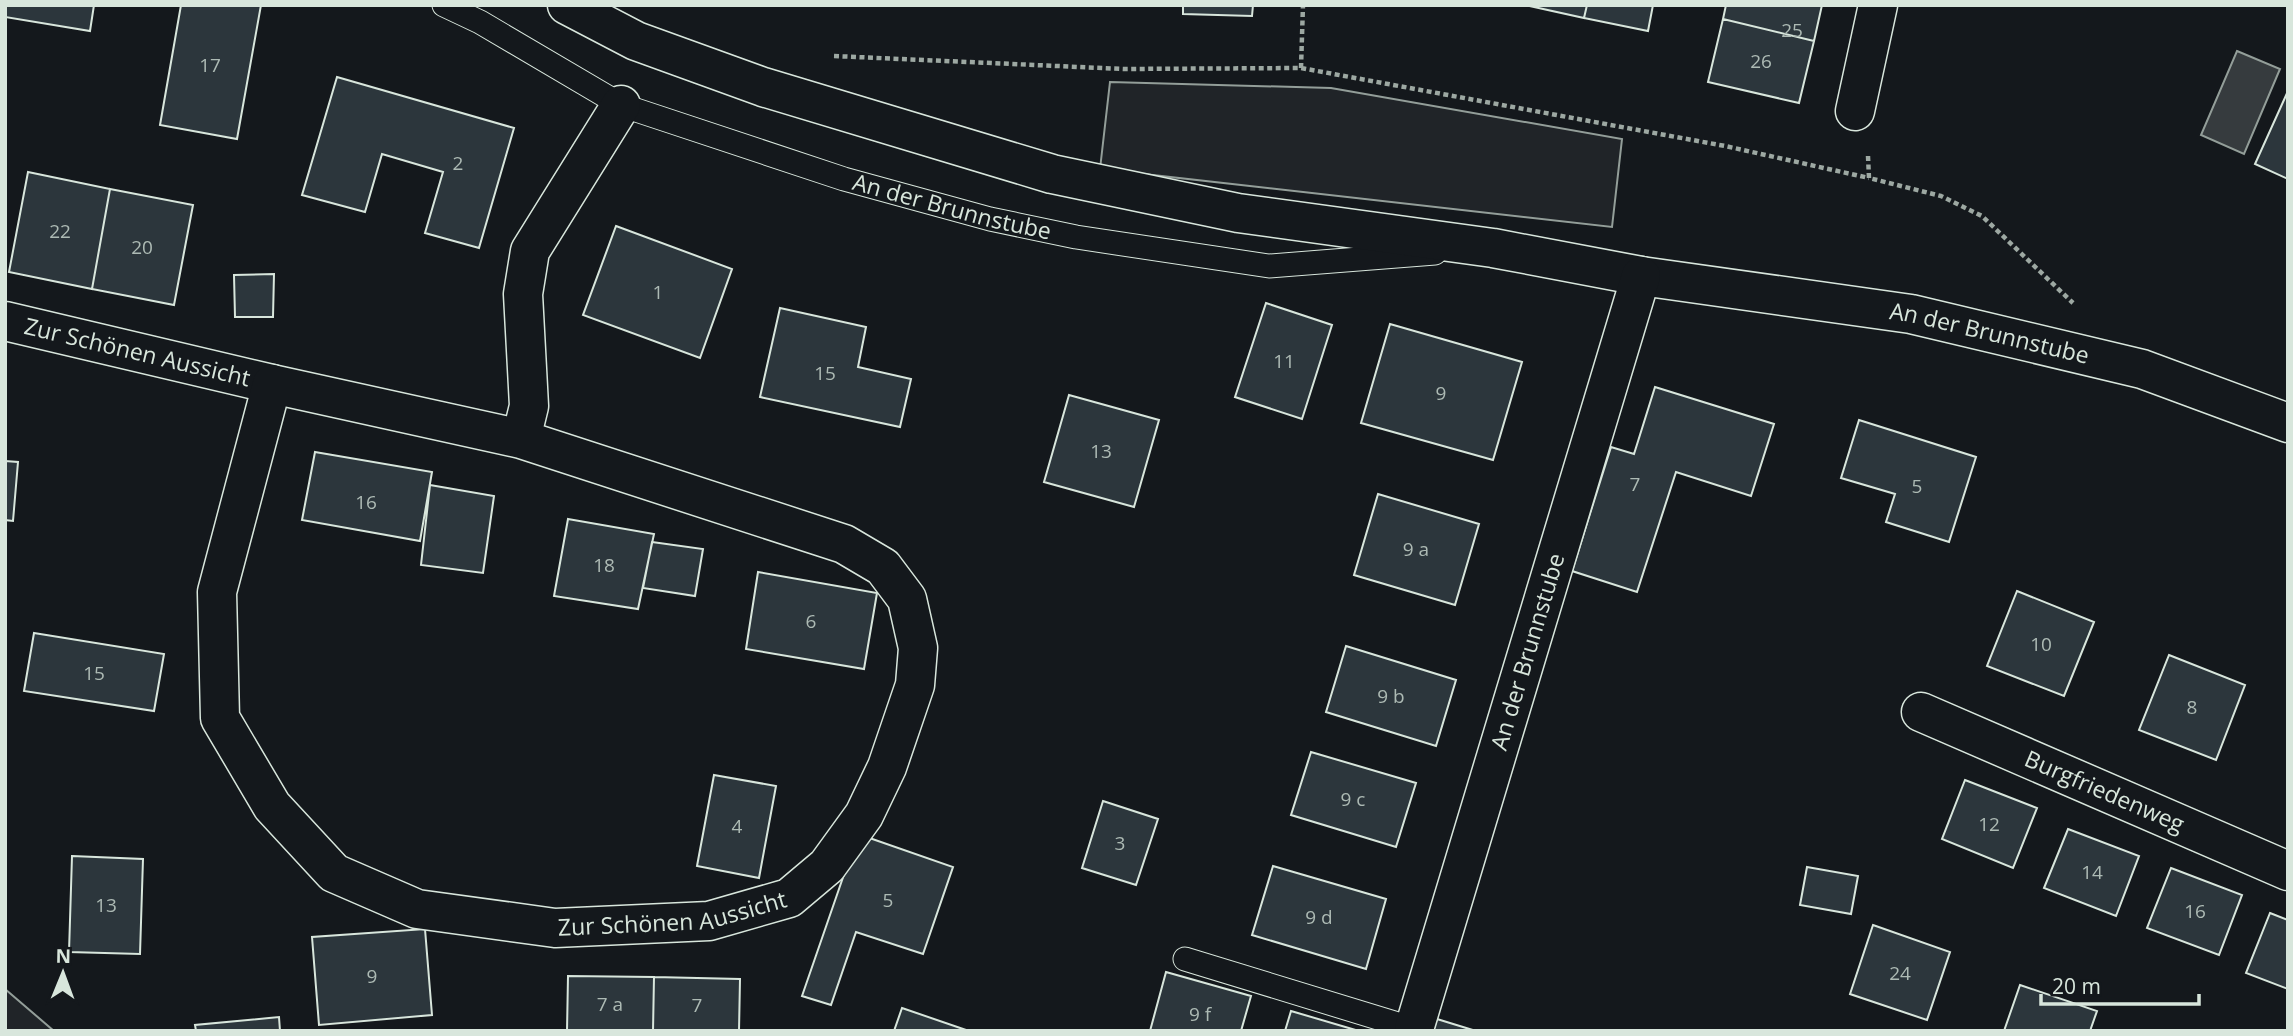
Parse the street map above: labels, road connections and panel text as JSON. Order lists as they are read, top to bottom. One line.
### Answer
{"streets":{"street":["An der Brunnstube","Zur Schönen Aussicht","Burgfriedenweg"]},"house_numbers":["25","26","17","2","22","20","1","11","15","9","13","7","5","16","9 a","18","6","10","15","9 b","8","9 c","12","4","3","14","5","13","16","9 d","24","9","7 a","7","9 f"],"scale_bar":"20 m","north":"top"}
